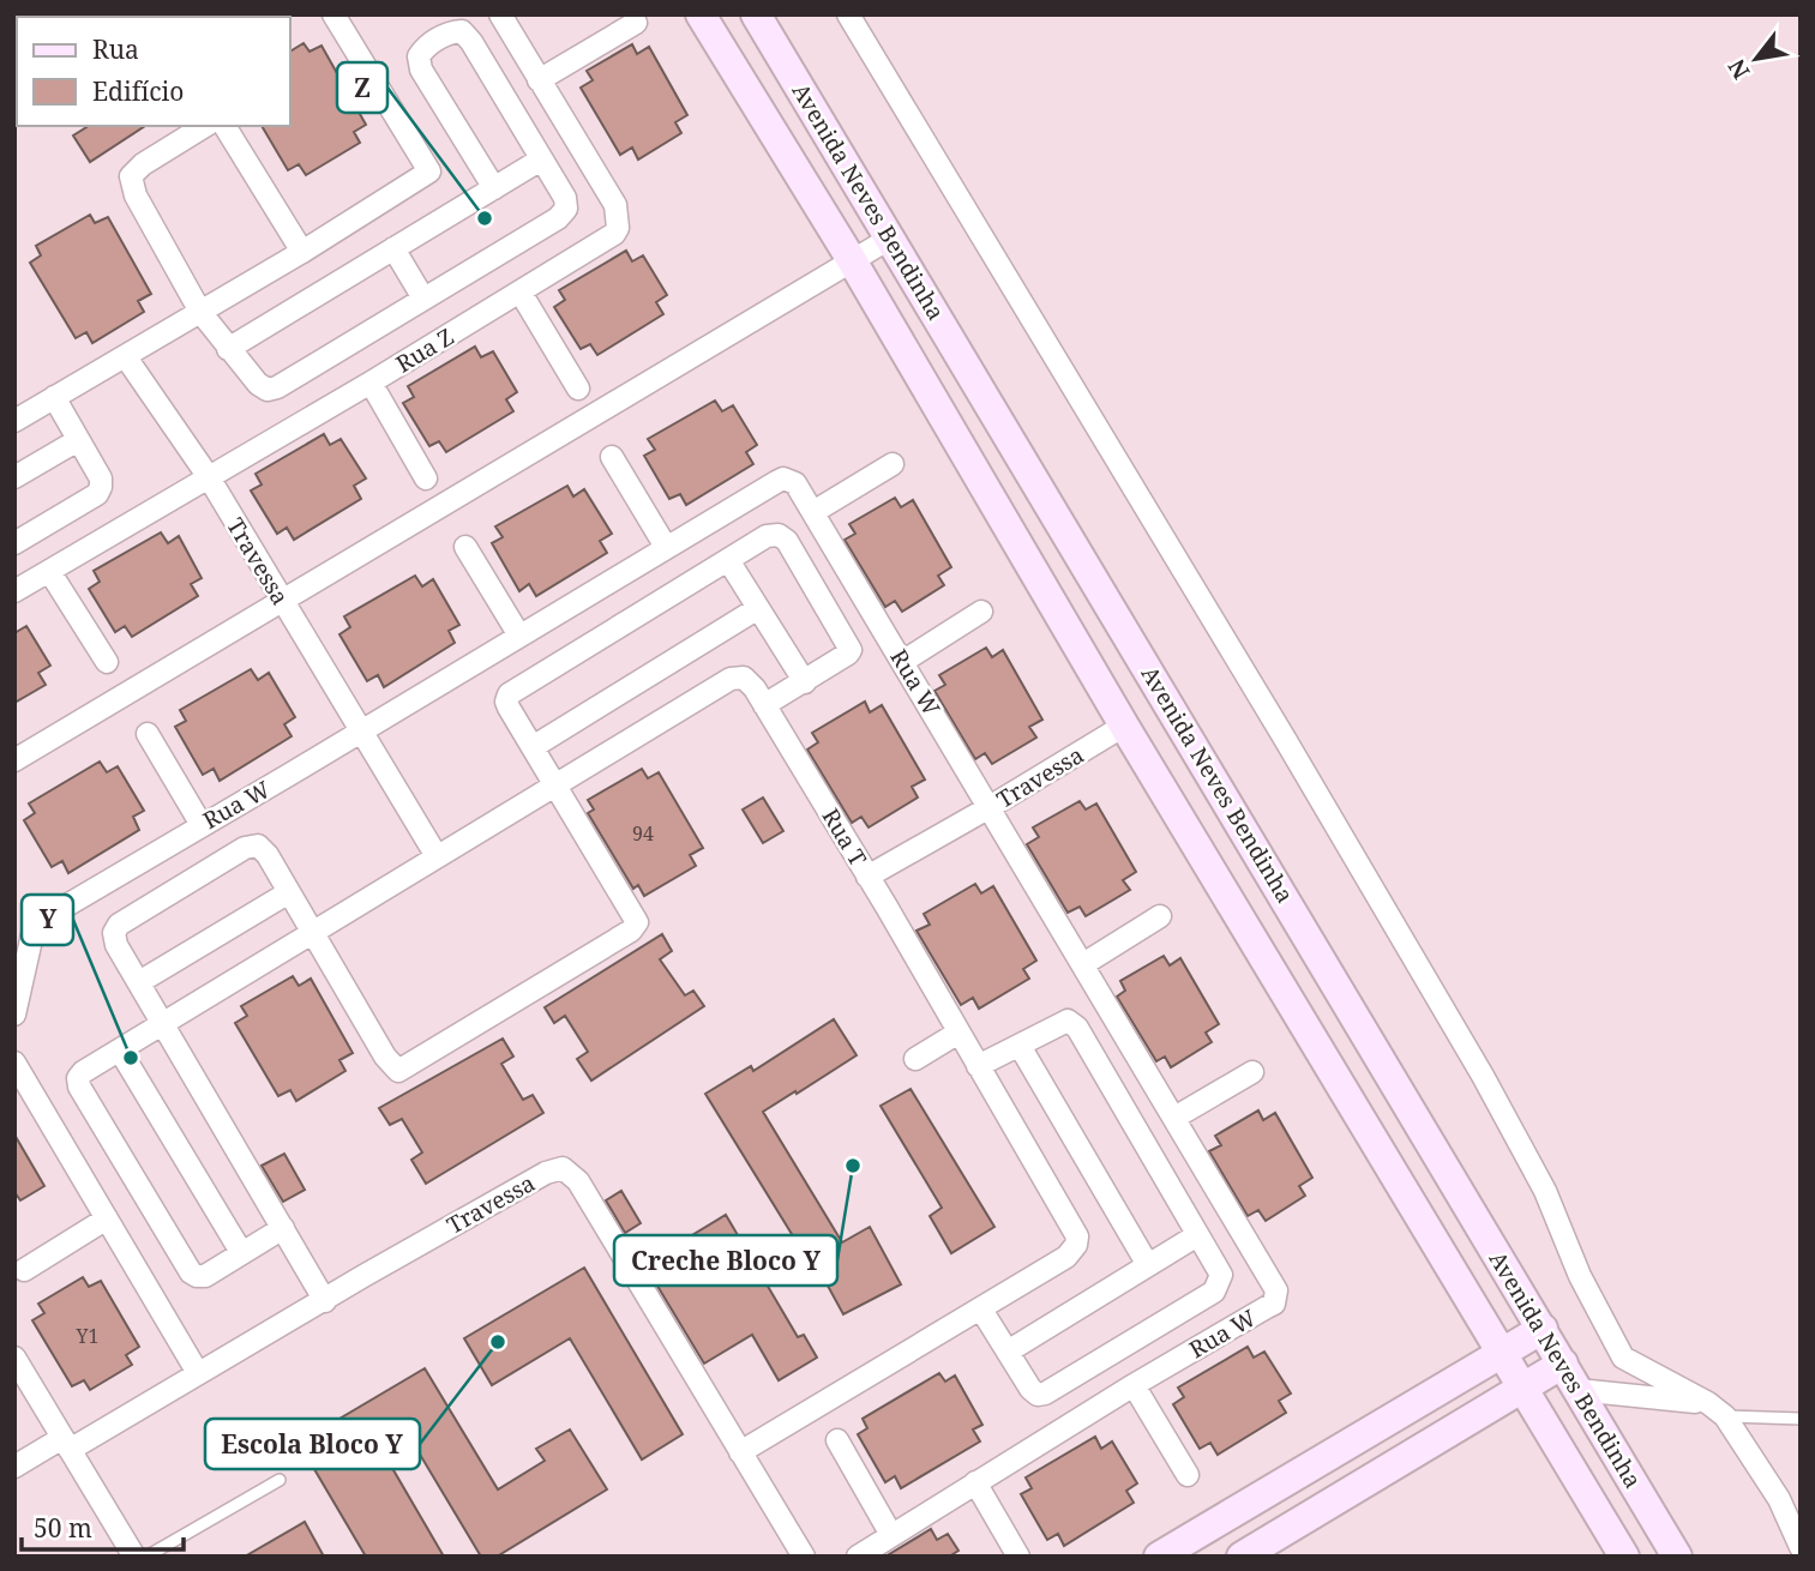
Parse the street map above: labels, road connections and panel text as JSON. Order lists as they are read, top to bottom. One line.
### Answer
{"streets":{"street":["Avenida Neves Bendinha","Rua Z","Travessa","Rua W","Rua T"]},"crossings":[["Avenida Neves Bendinha","Travessa"],["Rua Z","Travessa"],["Travessa","Rua W"],["Travessa","Rua T"]],"places":["Z","Y","Creche Bloco Y","Escola Bloco Y"],"house_numbers":["94","Y1"],"legend":["Rua","Edifício"],"scale_bar":"50 m","north":"bottom left"}
